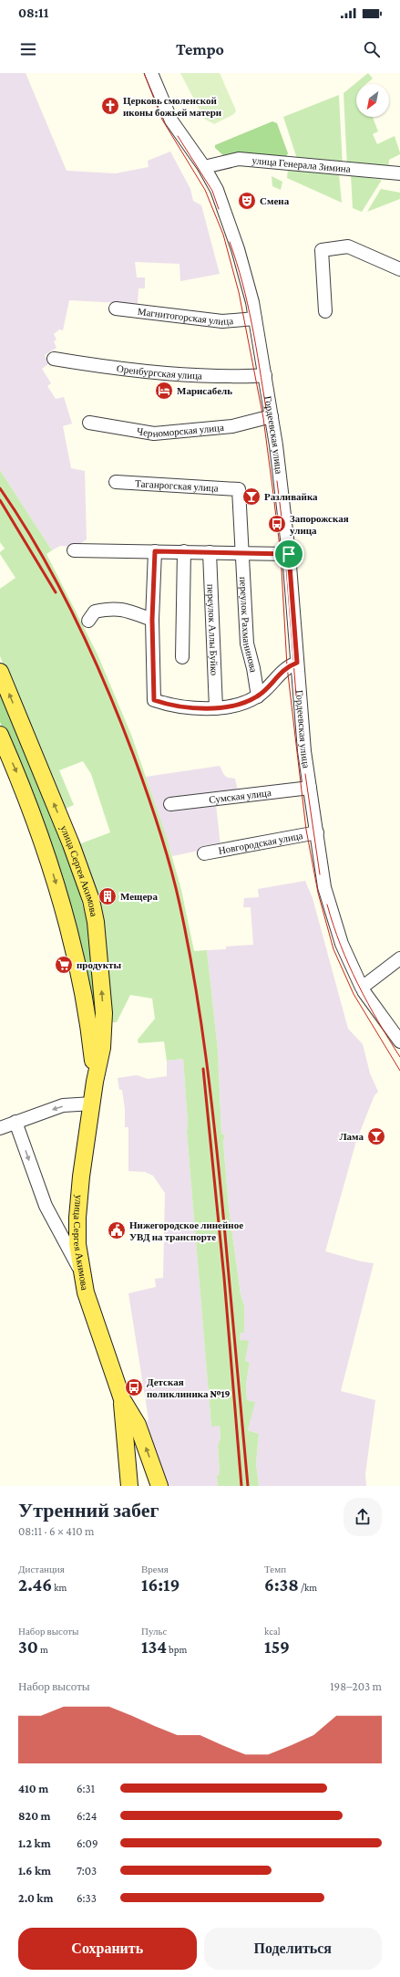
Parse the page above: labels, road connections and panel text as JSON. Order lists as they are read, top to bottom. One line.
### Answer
{"streets":{"main road":["улица Сергея Акимова"],"street":["улица Генерала Зимина","Магнитогорская улица","Оренбургская улица","Черноморская улица","Гордеевская улица","Таганрогская улица","переулок Рахманинова","переулок Аллы Буйко","Сумская улица","Новгородская улица"]},"crossings":[["улица Генерала Зимина","Гордеевская улица"],["Магнитогорская улица","Гордеевская улица"],["Оренбургская улица","Гордеевская улица"],["Черноморская улица","Гордеевская улица"],["Гордеевская улица","Сумская улица"],["Гордеевская улица","Новгородская улица"],["Таганрогская улица","переулок Рахманинова"]],"places":{"church":["Церковь смоленской иконы божьей матери"],"theatre":["Смена"],"hotel":["Марисабель"],"bar":["Разливайка","Лама"],"bus stop":["Запорожская улица","Детская поликлиника №19"],"building":["Мещера"],"supermarket":["продукты"],"public building":["Нижегородское линейное УВД на транспорте"]},"north":"bottom left","page":{"status":"08:11","header":"Tempo","heading":["Утренний забег","08:11 · 6 × 410 m"],"stats":[["Дистанция","2.46 km"],["Время","16:19"],["Темп","6:38 /km"],["Набор высоты","30 m"],["Пульс","134 bpm"],["kcal","159"]],"chart":["Набор высоты","198–203 m"],"list":[{"name":"410 m","note":"6:31"},{"name":"820 m","note":"6:24"},{"name":"1.2 km","note":"6:09"},{"name":"1.6 km","note":"7:03"},{"name":"2.0 km","note":"6:33"}],"buttons":["Сохранить","Поделиться"]}}
